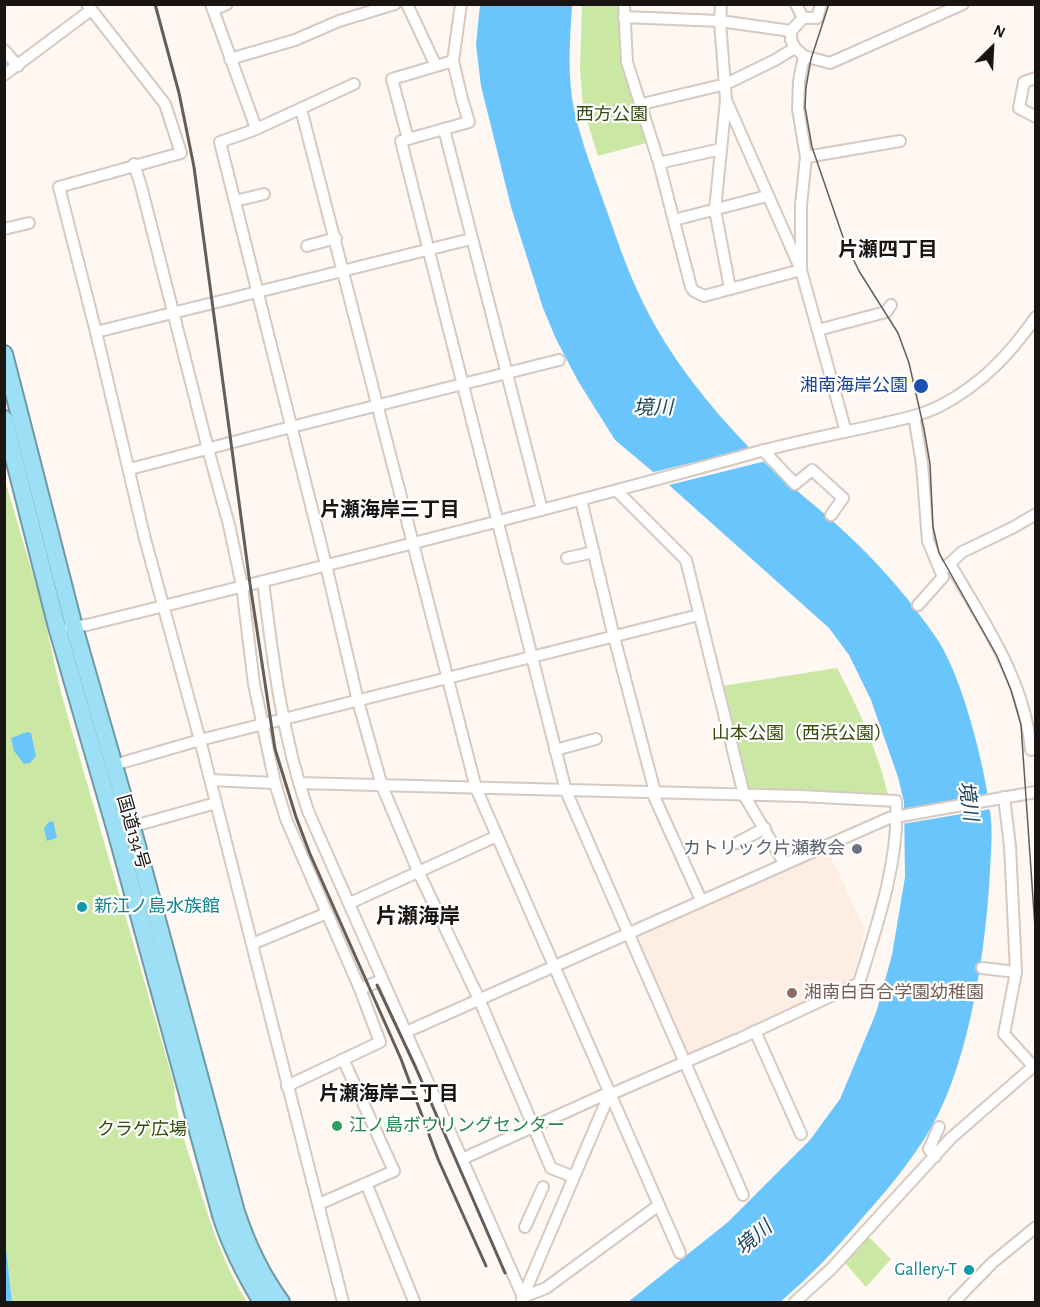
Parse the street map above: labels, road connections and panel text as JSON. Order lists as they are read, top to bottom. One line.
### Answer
{"streets":{"highway":["国道134号"]},"districts":["片瀬四丁目","片瀬海岸三丁目","片瀬海岸","片瀬海岸二丁目"],"water":["境川"],"parks":["西方公園","山本公園（西浜公園）","クラゲ広場"],"places":["湘南海岸公園","カトリック片瀬教会","新江ノ島水族館","湘南白百合学園幼稚園","江ノ島ボウリングセンター","Gallery-T"],"north":"top right"}
